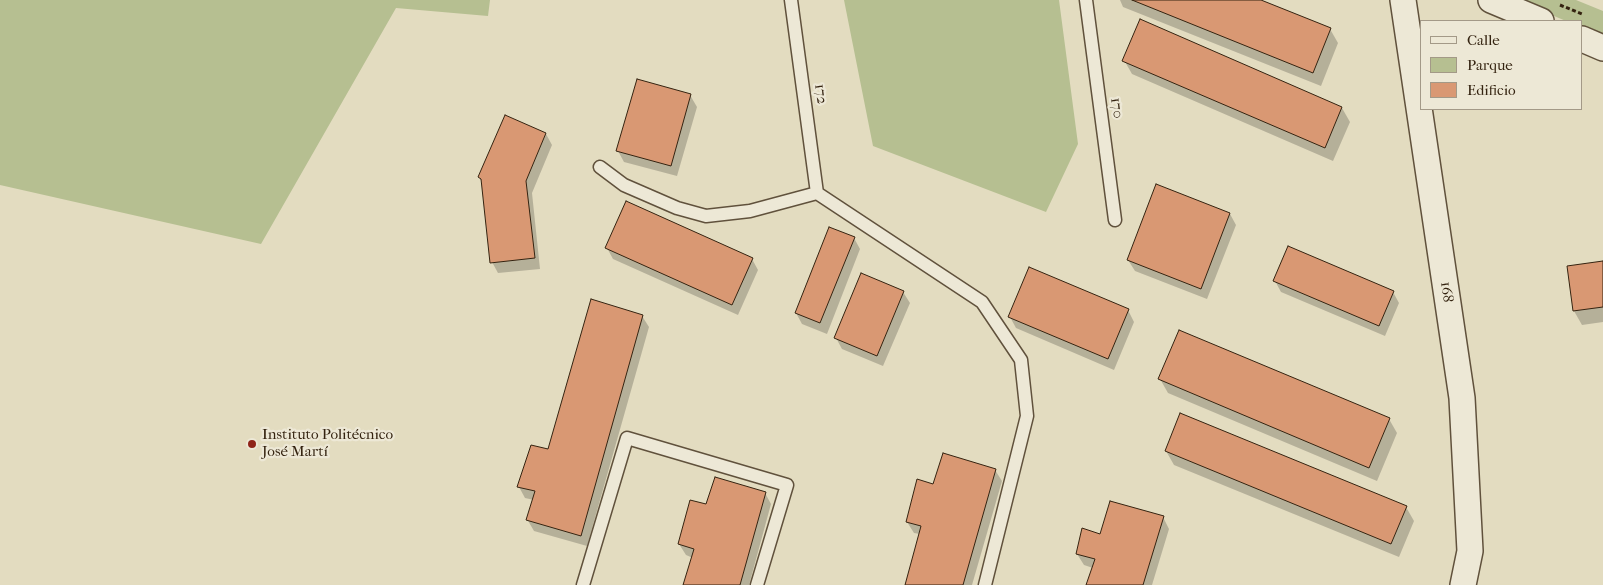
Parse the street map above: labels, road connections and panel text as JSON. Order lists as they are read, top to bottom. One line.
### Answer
{"streets":{"street":["168"],"lane":["172","170"]},"places":["Instituto Politécnico José Martí"],"legend":["Calle","Parque","Edificio"]}
